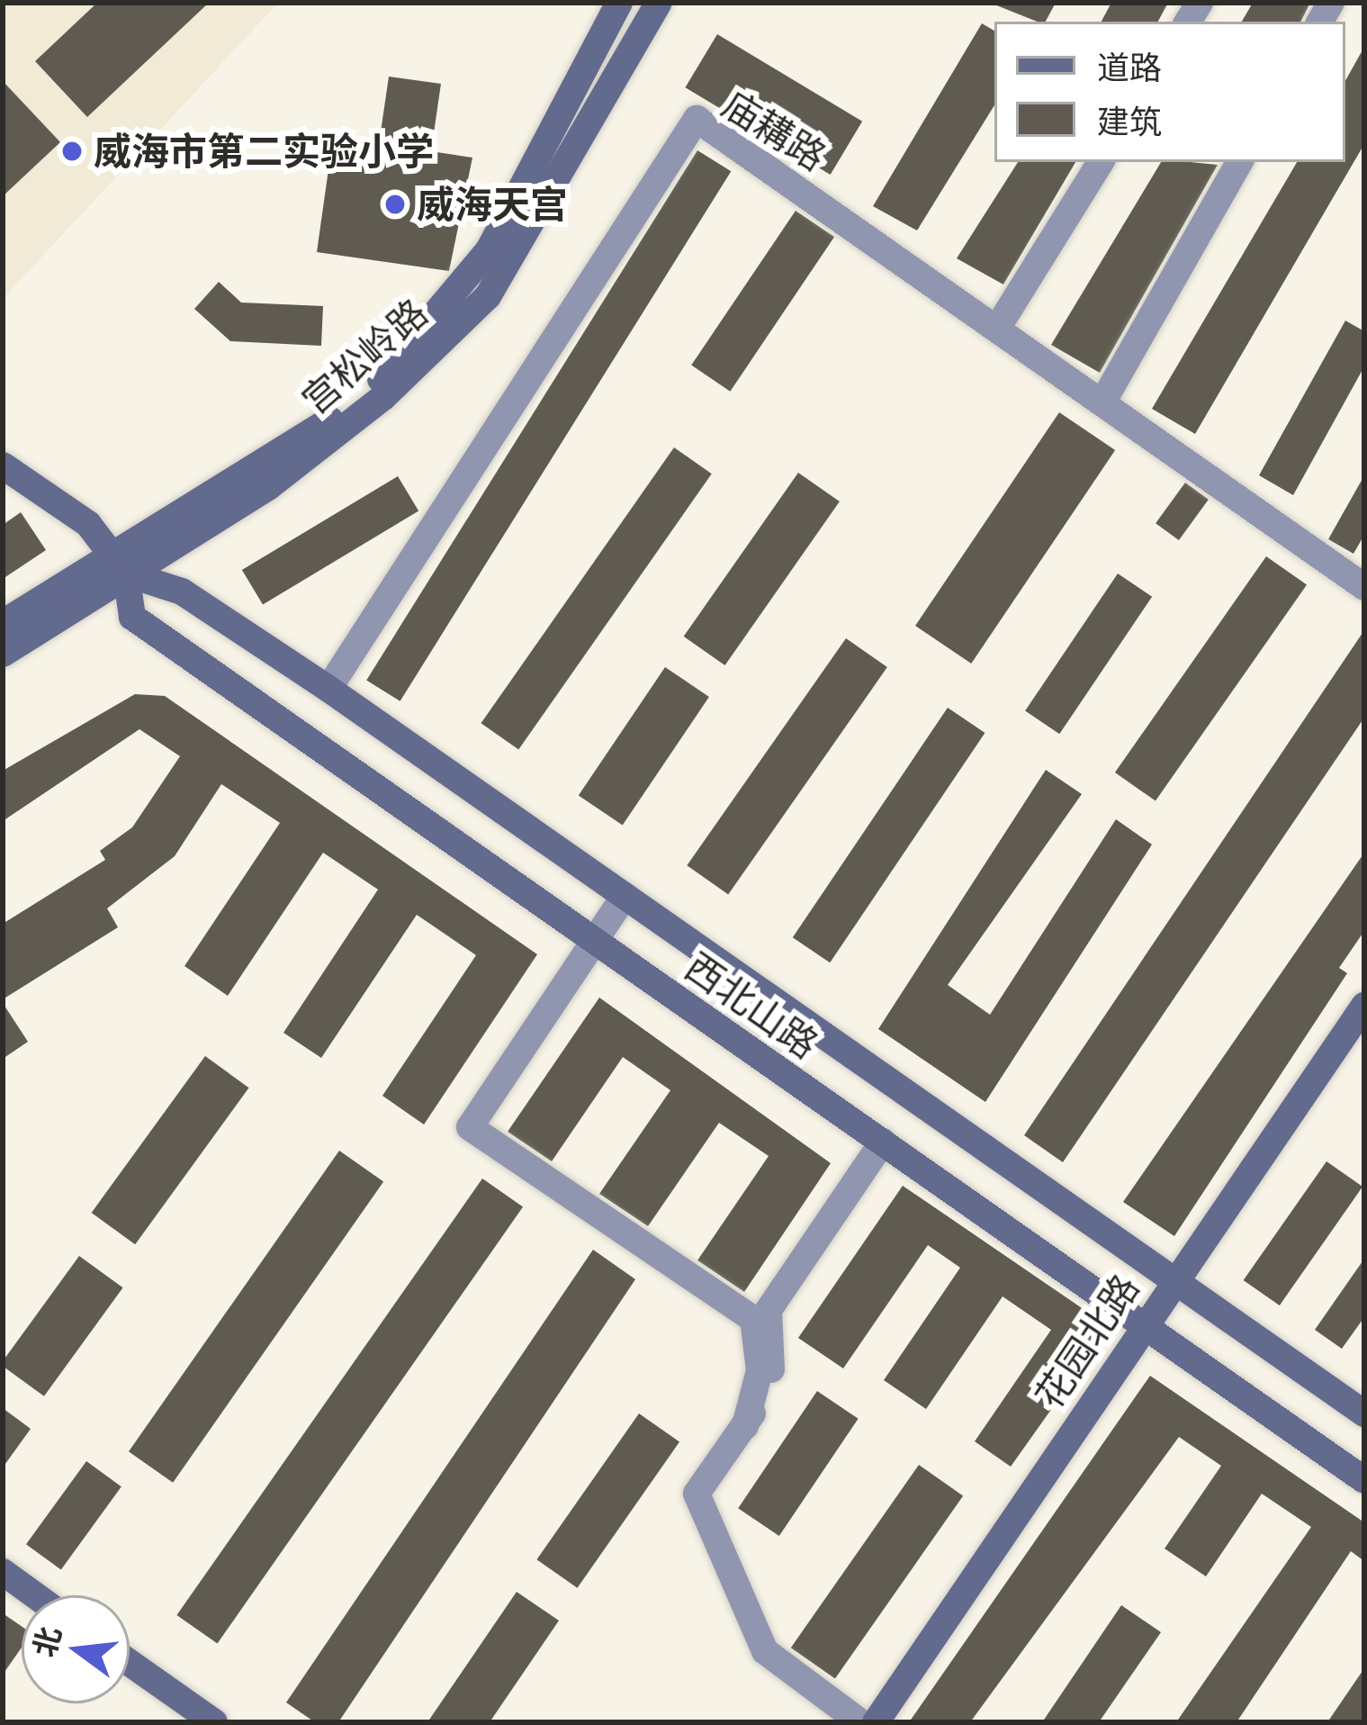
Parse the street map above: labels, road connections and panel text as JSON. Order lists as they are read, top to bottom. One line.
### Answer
{"streets":{"main road":["宫松岭路","西北山路","花园北路"],"street":["庙耩路"]},"crossings":[["庙耩路","西北山路"],["宫松岭路","西北山路"],["西北山路","花园北路"]],"places":["威海市第二实验小学","威海天宫"],"legend":["道路","建筑"],"north":"left"}
